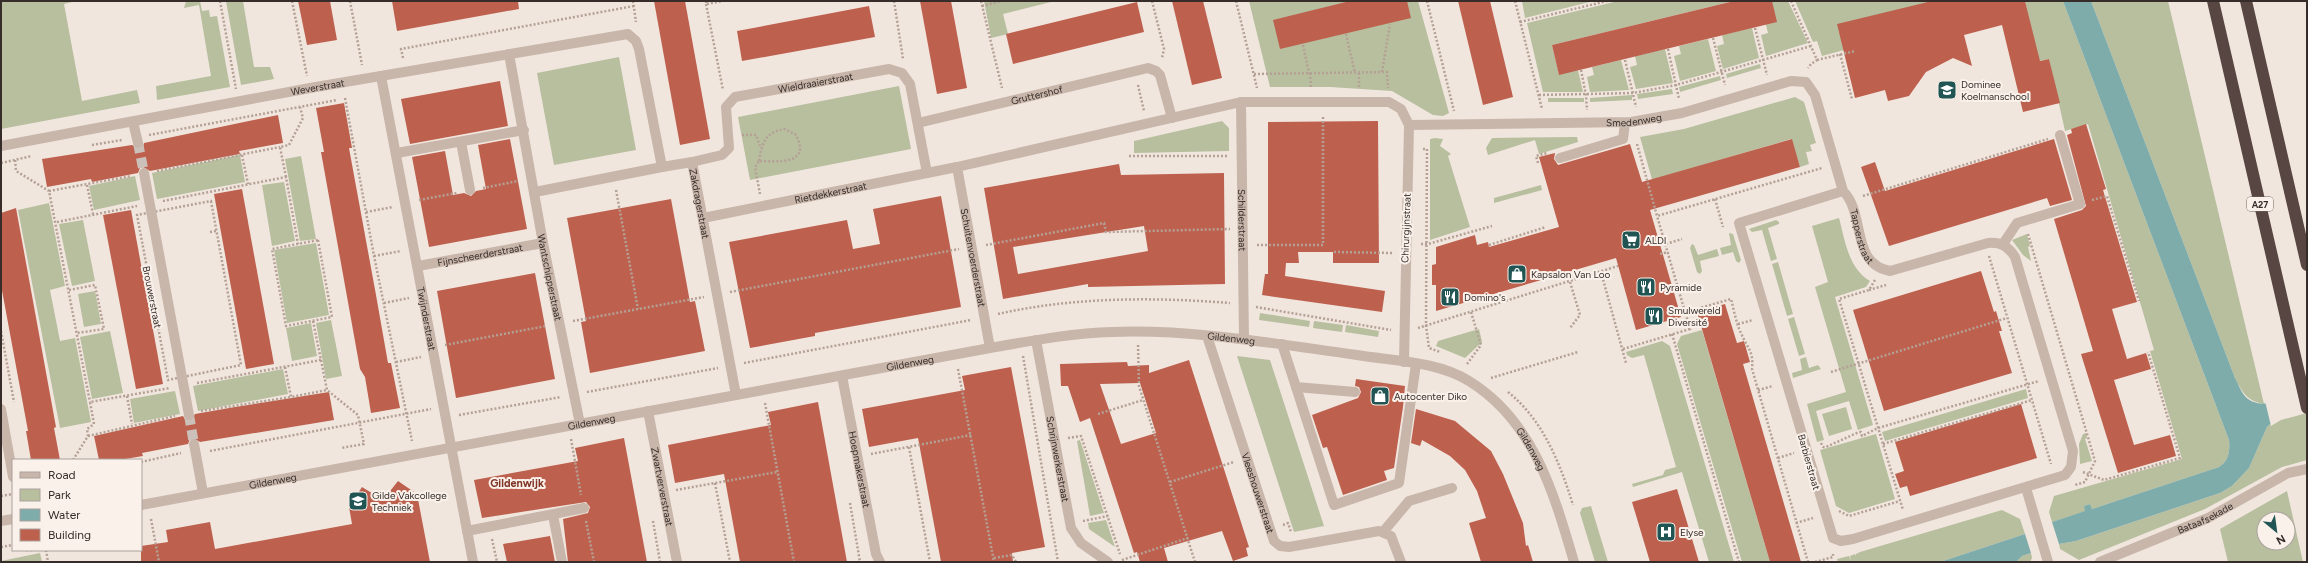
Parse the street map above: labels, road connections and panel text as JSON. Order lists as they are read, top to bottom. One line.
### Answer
{"streets":{"highway":["A27"],"street":["Wieldraaierstraat","Weverstraat","Gruttershof","Smedenweg","Rietdekkerstraat","Zakdragerstraat","Schilderstraat","Chirurgijnstraat","Tapperstraat","Fijnscheerderstraat","Schuitenvoerderstraat","Wantschipperstraat","Brouwerstraat","Twijnderstraat","Gildenweg","Schrijnwerkerstraat","Barbierstraat","Hoepmakerstraat","Zwartververstraat","Vleeshouwerstraat","Bataafsekade"]},"crossings":[["Weverstraat","Wantschipperstraat"],["Weverstraat","Twijnderstraat"],["Smedenweg","Chirurgijnstraat"],["Smedenweg","Tapperstraat"],["Rietdekkerstraat","Zakdragerstraat"],["Rietdekkerstraat","Schuitenvoerderstraat"],["Zakdragerstraat","Wantschipperstraat"],["Zakdragerstraat","Gildenweg"],["Schilderstraat","Gildenweg"],["Chirurgijnstraat","Gildenweg"],["Tapperstraat","Barbierstraat"],["Fijnscheerderstraat","Wantschipperstraat"],["Fijnscheerderstraat","Twijnderstraat"],["Schuitenvoerderstraat","Gildenweg"],["Wantschipperstraat","Gildenweg"],["Twijnderstraat","Gildenweg"],["Gildenweg","Schrijnwerkerstraat"],["Gildenweg","Hoepmakerstraat"],["Gildenweg","Zwartververstraat"],["Gildenweg","Vleeshouwerstraat"]],"districts":["Gildenwijk"],"places":{"school or university":["Dominee Koelmanschool","Gilde Vakcollege Techniek"],"supermarket":["ALDI"],"shop":["Kapsalon Van Loo","Autocenter Diko"],"restaurant":["Pyramide","Domino's","Smulwereld Diversité"],"hospital":["Elyse"]},"legend":["Road","Park","Water","Building"],"north":"bottom right"}
